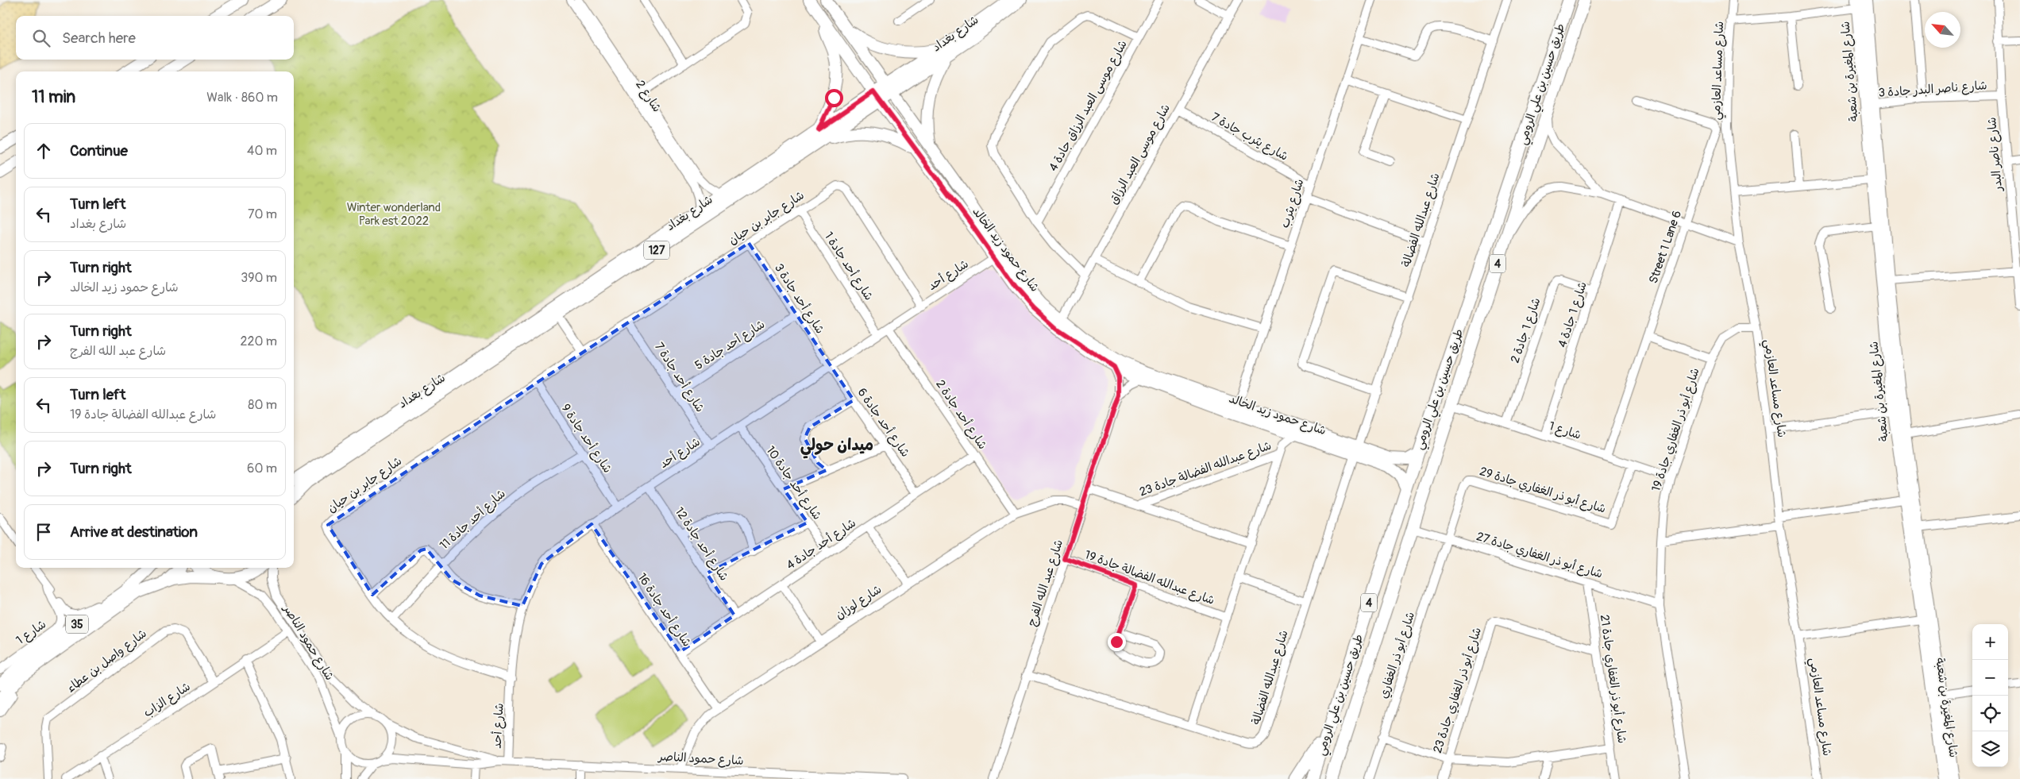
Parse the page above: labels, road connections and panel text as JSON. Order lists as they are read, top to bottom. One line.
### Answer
{"streets":{"highway":["طريق حسين بن علي الرومي","4"],"main road":["شارع بغداد","شارع المغيرة بن شعبة","شارع حمود زيد الخالد","127","35"],"street":["شارع مساعد العازمي","شارع ناصر البدر جادة 3","شارع 2","شارع موسى العبد الرزاق جادة 4","شارع يثرب جادة 7","شارع موسى العبد الرزاق","شارع ناصر البدر","شارع يثرب","شارع جابر بن حيان","شارع عبدالله الفضالة","Street 1 Lane 6","شارع أحد جادة 1","شارع أحد","شارع أحد جادة 3","شارع 1 جادة 4","شارع 1 جادة 2","شارع أحد جادة 5","شارع أحد جادة 7","شارع أحد جادة 2","شارع أحد جادة 6","شارع أبو ذر الغفاري جادة 19","شارع 1","شارع أحد جادة 9","شارع عبدالله الفضالة جادة 23","شارع أحد جادة 10","شارع أبو ذر الغفاري جادة 29","شارع أحد جادة 11","شارع أحد جادة 12","شارع أحد جادة 4","شارع أبو ذر الغفاري جادة 27","شارع عبدالله الفضالة جادة 19","شارع عبد الله الفرج","شارع لوزان","شارع أحد جادة 16","شارع حمود الناصر","شارع أبو ذر الغفاري","شارع واصل بن عطاء","شارع أبو ذر الغفاري جادة 21","شارع أبو ذر الغفاري جادة 23","شارع الزاب"]},"crossings":[["شارع بغداد","شارع 2"],["شارع بغداد","شارع حمود زيد الخالد"],["شارع مساعد العازمي","شارع أبو ذر الغفاري جادة 19"],["شارع المغيرة بن شعبة","شارع ناصر البدر جادة 3"],["طريق حسين بن علي الرومي","شارع حمود زيد الخالد"],["طريق حسين بن علي الرومي","شارع 1"],["طريق حسين بن علي الرومي","شارع أبو ذر الغفاري جادة 27"],["شارع ناصر البدر جادة 3","شارع ناصر البدر"],["شارع يثرب جادة 7","شارع موسى العبد الرزاق"],["شارع يثرب جادة 7","شارع يثرب"],["شارع موسى العبد الرزاق","شارع حمود زيد الخالد"],["شارع يثرب","شارع حمود زيد الخالد"],["شارع جابر بن حيان","شارع أحد جادة 1"],["شارع جابر بن حيان","شارع أحد"],["شارع جابر بن حيان","شارع أحد جادة 3"],["شارع جابر بن حيان","شارع أحد جادة 7"],["شارع جابر بن حيان","شارع أحد جادة 9"],["شارع جابر بن حيان","شارع أحد جادة 11"],["شارع عبدالله الفضالة","شارع حمود زيد الخالد"],["شارع عبدالله الفضالة","شارع عبد الله الفرج"],["Street 1 Lane 6","شارع 1"],["شارع حمود زيد الخالد","شارع أحد"],["شارع حمود زيد الخالد","شارع عبد الله الفرج"],["شارع أحد جادة 1","شارع أحد"],["شارع أحد","شارع أحد جادة 3"],["شارع أحد","شارع أحد جادة 7"],["شارع أحد","شارع أحد جادة 2"],["شارع أحد","شارع أحد جادة 6"],["شارع أحد","شارع أحد جادة 9"],["شارع أحد","شارع أحد جادة 10"],["شارع أحد","شارع أحد جادة 12"],["شارع أحد","شارع أحد جادة 16"],["شارع أحد","شارع حمود الناصر"],["شارع أحد جادة 3","شارع أحد جادة 5"],["شارع أحد جادة 3","شارع أحد جادة 6"],["شارع 1 جادة 4","شارع 1 جادة 2"],["شارع 1 جادة 4","شارع 1"],["شارع 1 جادة 2","شارع 1"],["شارع أحد جادة 5","شارع أحد جادة 7"],["شارع أحد جادة 2","شارع أحد جادة 4"],["شارع أحد جادة 2","شارع لوزان"],["شارع أحد جادة 6","شارع أحد جادة 4"],["شارع أبو ذر الغفاري جادة 19","شارع 1"],["شارع أبو ذر الغفاري جادة 19","شارع أبو ذر الغفاري جادة 27"],["شارع 1","شارع أبو ذر الغفاري جادة 29"],["شارع 1","35"],["شارع أحد جادة 9","شارع أحد جادة 11"],["شارع عبدالله الفضالة جادة 23","شارع عبد الله الفرج"],["شارع أحد جادة 10","شارع أحد جادة 4"],["شارع أبو ذر الغفاري جادة 29","شارع أبو ذر الغفاري جادة 27"],["شارع أبو ذر الغفاري جادة 29","شارع أبو ذر الغفاري"],["شارع أحد جادة 12","شارع أحد جادة 4"],["شارع أحد جادة 4","شارع أحد جادة 16"],["شارع أبو ذر الغفاري جادة 27","شارع أبو ذر الغفاري"],["شارع أبو ذر الغفاري جادة 27","شارع أبو ذر الغفاري جادة 21"],["شارع عبدالله الفضالة جادة 19","شارع عبد الله الفرج"],["شارع عبد الله الفرج","شارع لوزان"],["شارع لوزان","شارع أحد جادة 16"],["شارع لوزان","شارع حمود الناصر"],["35","شارع حمود الناصر"],["شارع حمود الناصر","شارع الزاب"],["شارع واصل بن عطاء","شارع الزاب"],["شارع أبو ذر الغفاري جادة 21","شارع أبو ذر الغفاري جادة 23"]],"districts":["ميدان حولي"],"parks":["Winter wonderland Park est 2022"],"north":"top left","page":{"search":"Search here","heading":["11 min","Walk · 860 m"],"list":[["Continue","40 m"],["Turn left","شارع بغداد","70 m"],["Turn right","شارع حمود زيد الخالد","390 m"],["Turn right","شارع عبد الله الفرج","220 m"],["Turn left","شارع عبدالله الفضالة جادة 19","80 m"],["Turn right","60 m"],"Arrive at destination"],"map_buttons":["+","−"]}}
